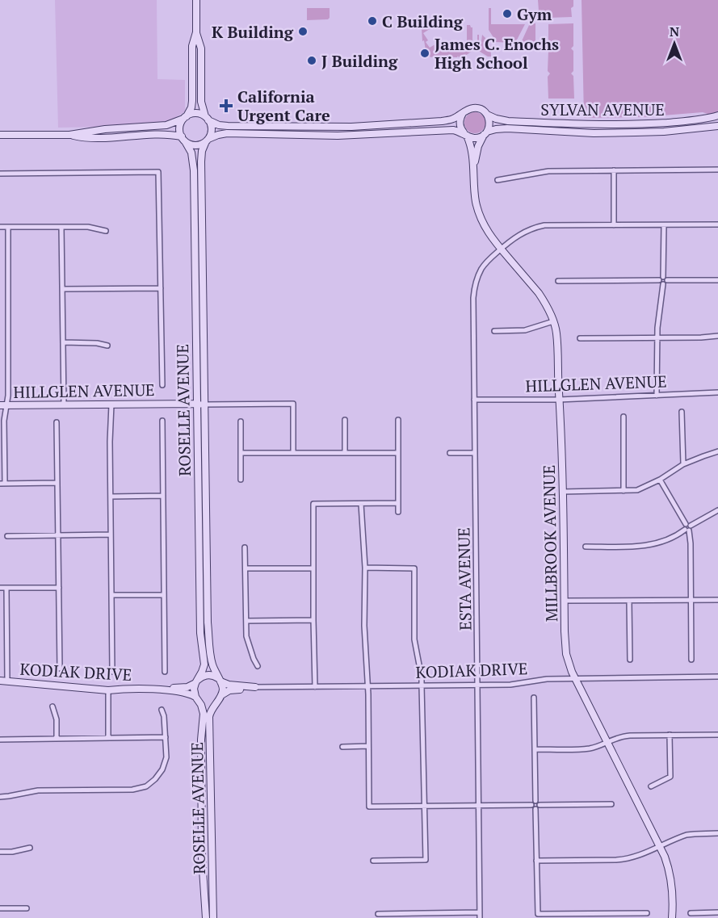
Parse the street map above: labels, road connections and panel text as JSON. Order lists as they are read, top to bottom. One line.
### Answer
{"streets":{"main road":["SYLVAN AVENUE","HILLGLEN AVENUE","ROSELLE AVENUE","MILLBROOK AVENUE","KODIAK DRIVE"],"street":["ESTA AVENUE"]},"crossings":[["SYLVAN AVENUE","MILLBROOK AVENUE"],["HILLGLEN AVENUE","ROSELLE AVENUE"],["HILLGLEN AVENUE","MILLBROOK AVENUE"],["HILLGLEN AVENUE","ESTA AVENUE"],["ROSELLE AVENUE","KODIAK DRIVE"],["MILLBROOK AVENUE","ESTA AVENUE"],["MILLBROOK AVENUE","KODIAK DRIVE"],["ESTA AVENUE","KODIAK DRIVE"]],"places":{"other":["Gym","C Building","K Building","James C. Enochs High School","J Building"],"health":["California Urgent Care"]},"north":"top"}
